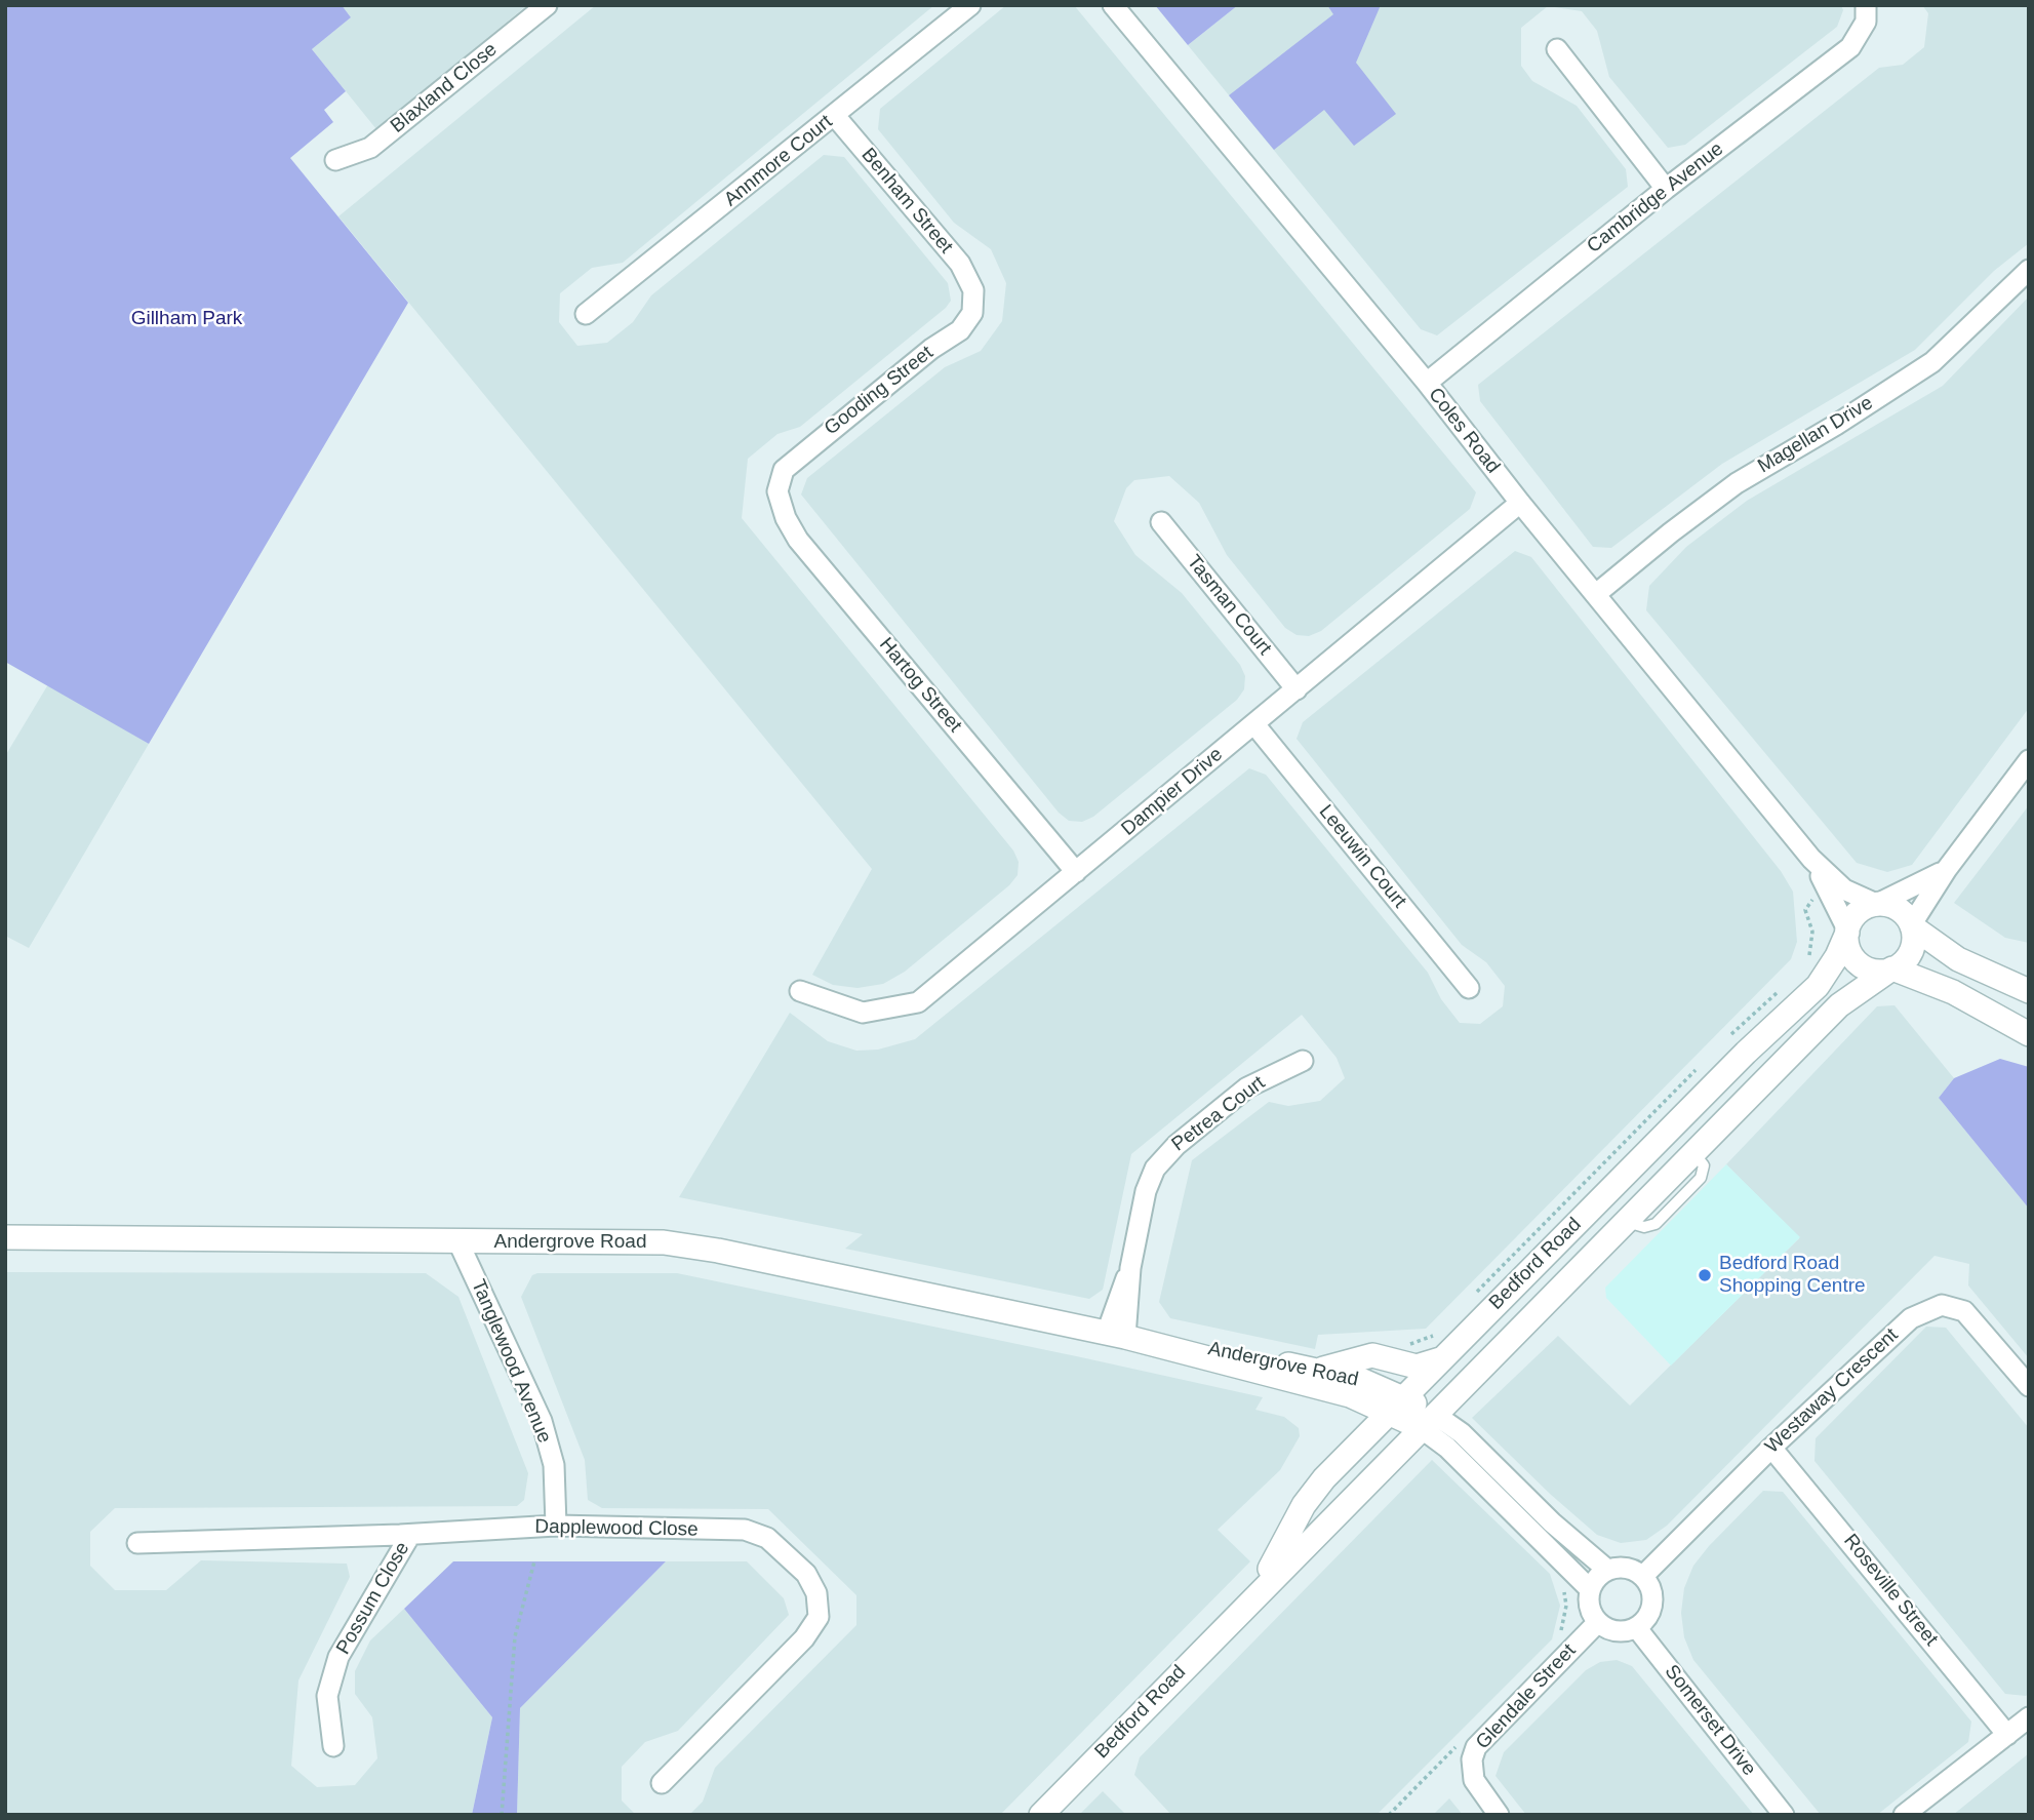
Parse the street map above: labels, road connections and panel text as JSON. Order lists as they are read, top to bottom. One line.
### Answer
{"streets":{"street":["Blaxland Close","Annmore Court","Cambridge Avenue","Benham Street","Gooding Street","Coles Road","Magellan Drive","Tasman Court","Hartog Street","Dampier Drive","Leeuwin Court","Petrea Court","Andergrove Road","Bedford Road","Tanglewood Avenue","Westaway Crescent","Dapplewood Close","Roseville Street","Possum Close","Glendale Street","Somerset Drive"]},"crossings":[["Annmore Court","Benham Street"],["Cambridge Avenue","Coles Road"],["Benham Street","Gooding Street"],["Gooding Street","Hartog Street"],["Coles Road","Magellan Drive"],["Coles Road","Dampier Drive"],["Coles Road","Bedford Road"],["Tasman Court","Dampier Drive"],["Hartog Street","Dampier Drive"],["Dampier Drive","Leeuwin Court"],["Petrea Court","Andergrove Road"],["Andergrove Road","Bedford Road"],["Andergrove Road","Tanglewood Avenue"],["Tanglewood Avenue","Dapplewood Close"],["Westaway Crescent","Roseville Street"],["Westaway Crescent","Glendale Street"],["Westaway Crescent","Somerset Drive"],["Dapplewood Close","Possum Close"],["Glendale Street","Somerset Drive"]],"parks":["Gillham Park"],"places":["Bedford Road Shopping Centre"]}
